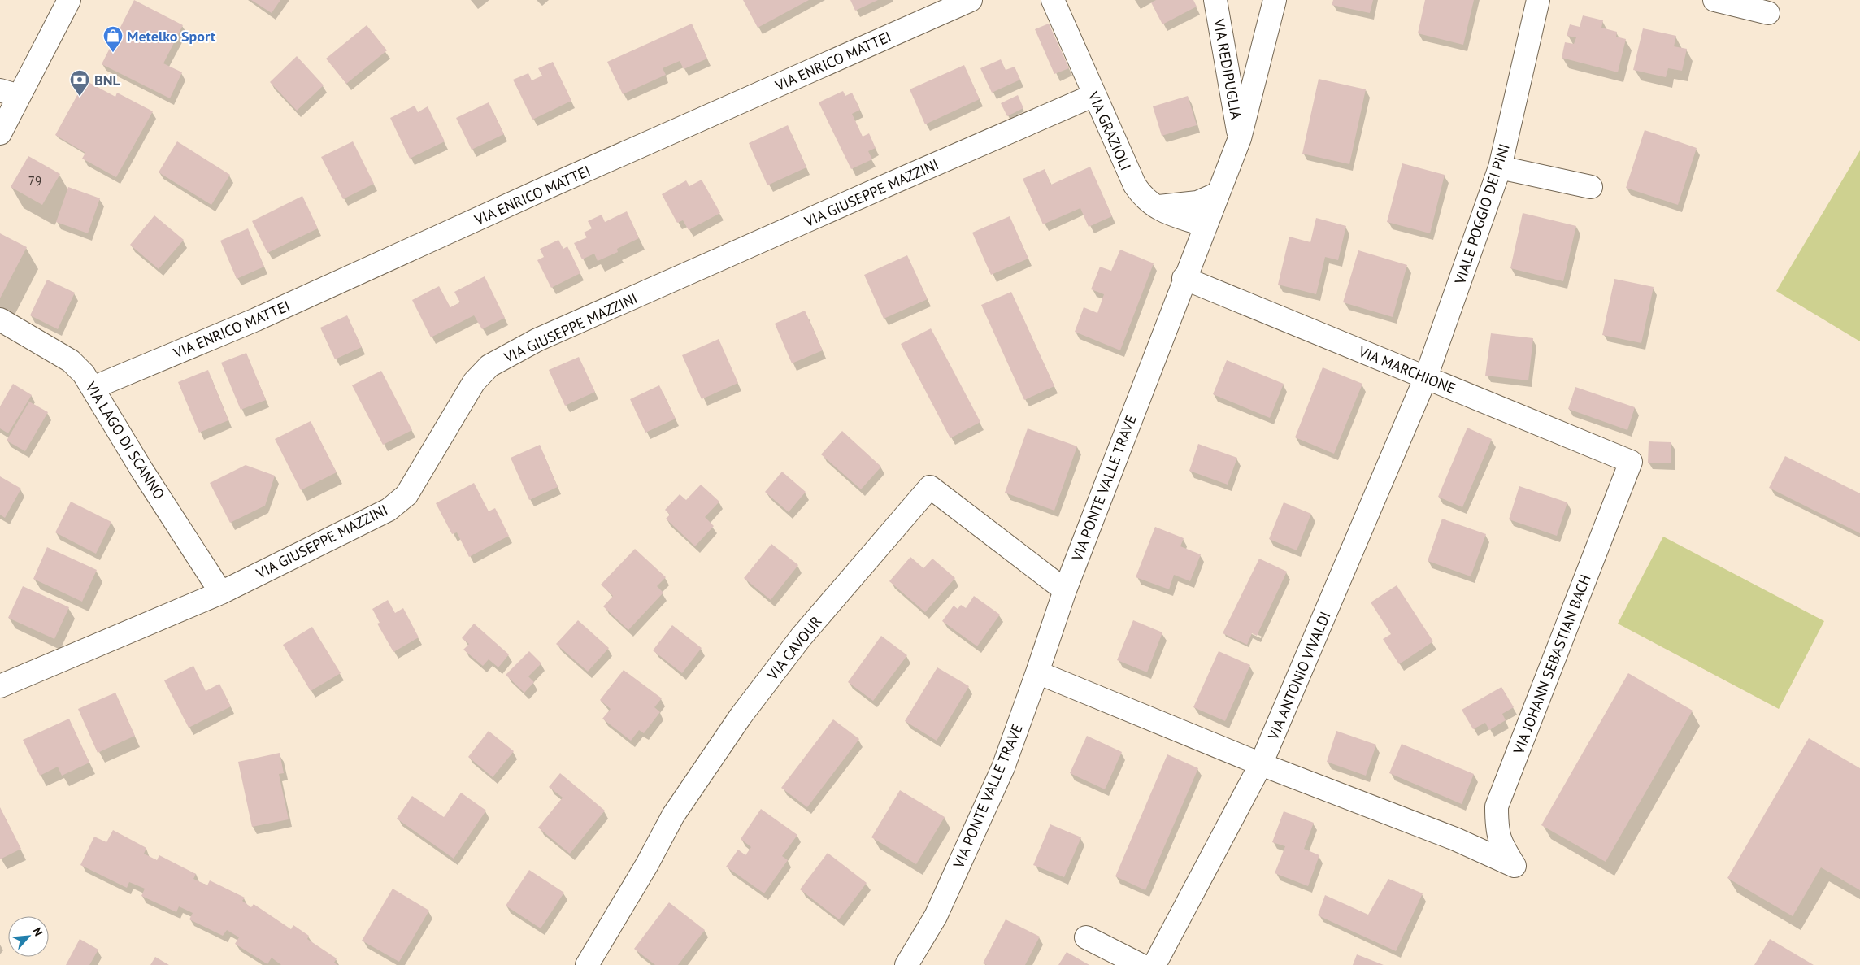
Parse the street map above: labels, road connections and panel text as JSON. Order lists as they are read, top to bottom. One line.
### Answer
{"streets":{"street":["VIA ENRICO MATTEI","VIA REDIPUGLIA","VIA GRAZIOLI","VIA GIUSEPPE MAZZINI","VIALE POGGIO DEI PINI","VIA MARCHIONE","VIA LAGO DI SCANNO","VIA PONTE VALLE TRAVE","VIA CAVOUR","VIA JOHANN SEBASTIAN BACH","VIA ANTONIO VIVALDI"]},"crossings":[["VIA ENRICO MATTEI","VIA LAGO DI SCANNO"],["VIA REDIPUGLIA","VIA PONTE VALLE TRAVE"],["VIA GRAZIOLI","VIA GIUSEPPE MAZZINI"],["VIA GRAZIOLI","VIA PONTE VALLE TRAVE"],["VIA GIUSEPPE MAZZINI","VIA LAGO DI SCANNO"],["VIALE POGGIO DEI PINI","VIA MARCHIONE"],["VIALE POGGIO DEI PINI","VIA ANTONIO VIVALDI"],["VIA MARCHIONE","VIA PONTE VALLE TRAVE"],["VIA MARCHIONE","VIA JOHANN SEBASTIAN BACH"],["VIA MARCHIONE","VIA ANTONIO VIVALDI"],["VIA PONTE VALLE TRAVE","VIA CAVOUR"],["VIA JOHANN SEBASTIAN BACH","VIA ANTONIO VIVALDI"]],"places":{"shop":["Metelko Sport"],"bank":["BNL"]},"house_numbers":["79"],"north":"top right"}
